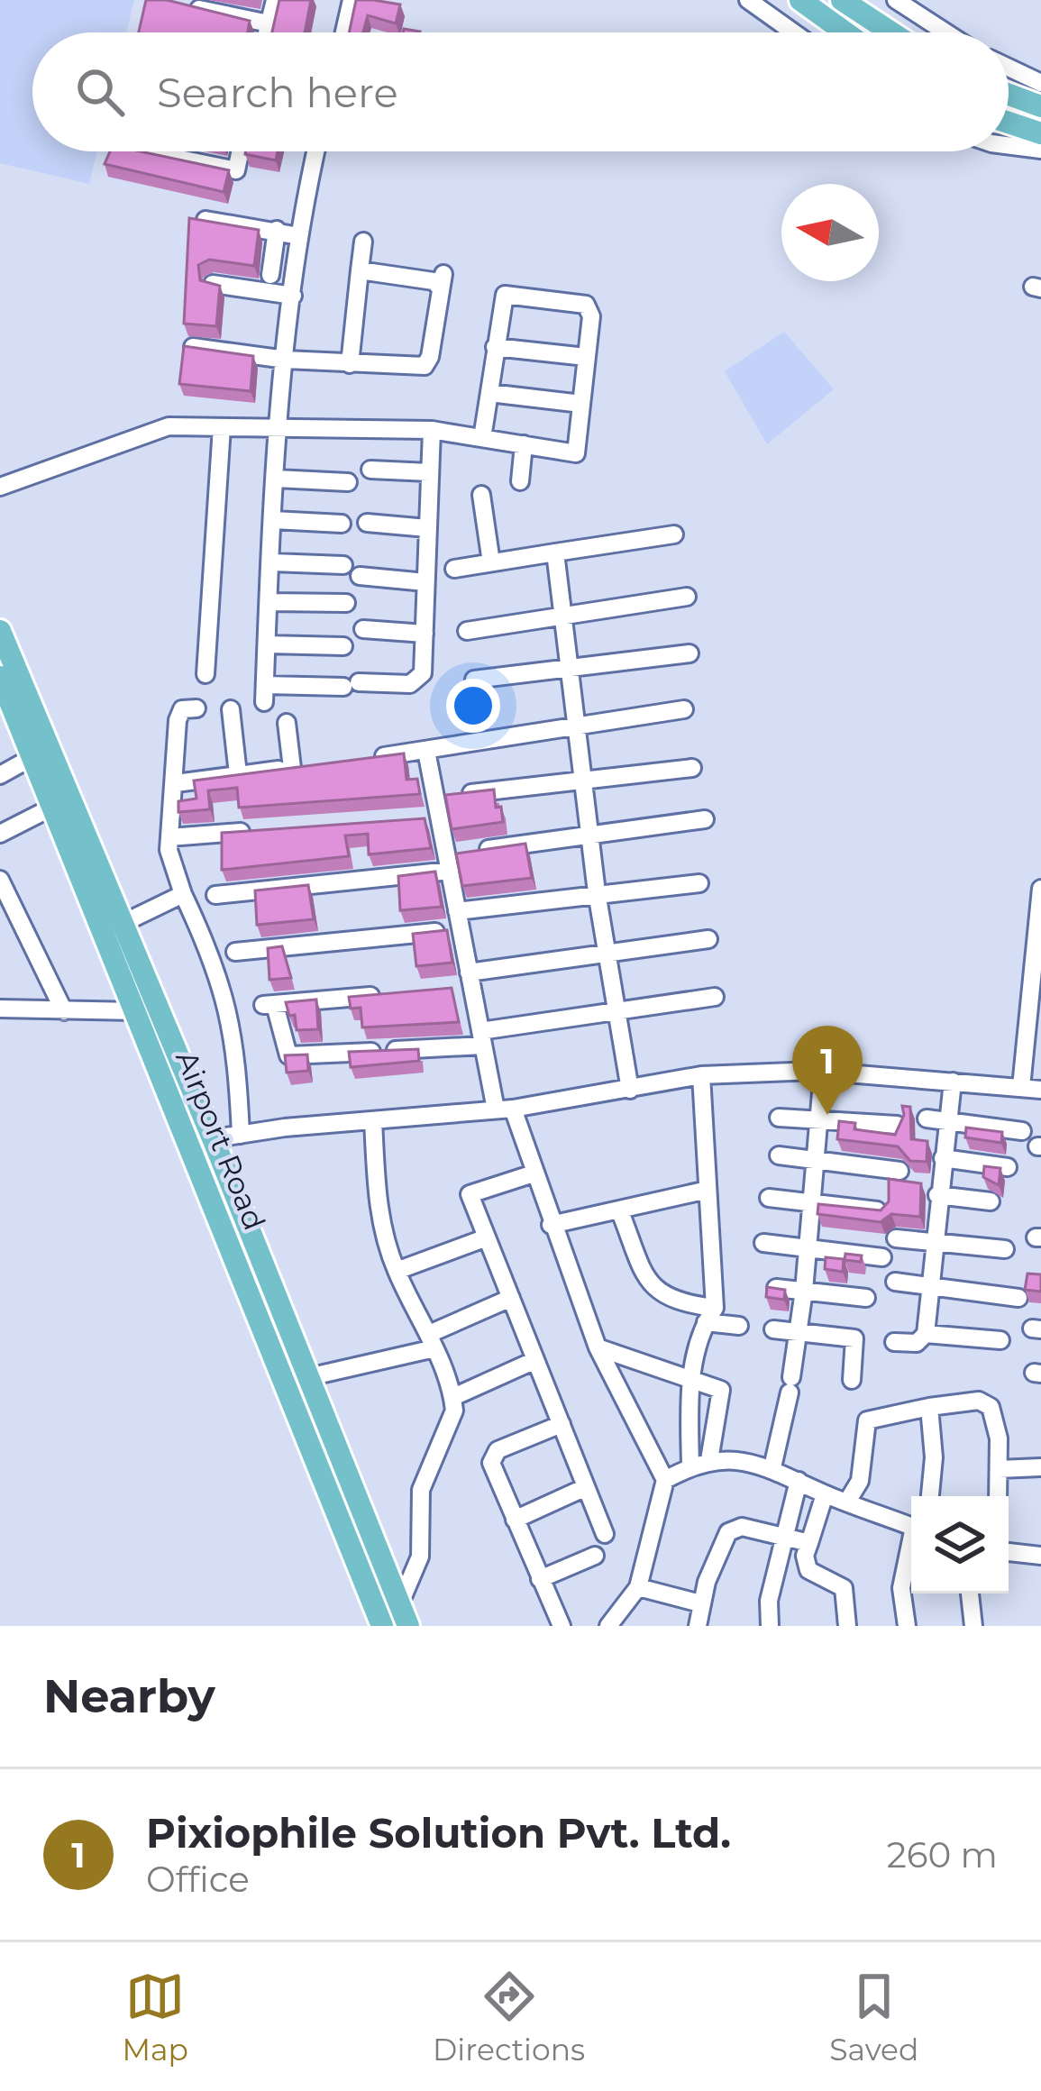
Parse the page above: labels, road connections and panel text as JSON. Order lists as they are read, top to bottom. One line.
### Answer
{"streets":{"main road":["Airport Road"]},"north":"left","page":{"search":"Search here","pins":"1","heading":"Nearby","list":[{"mark":"1","name":"Pixiophile Solution Pvt. Ltd.","note":"Office","value":"260 m"}],"nav":["Map","Directions","Saved"]}}
